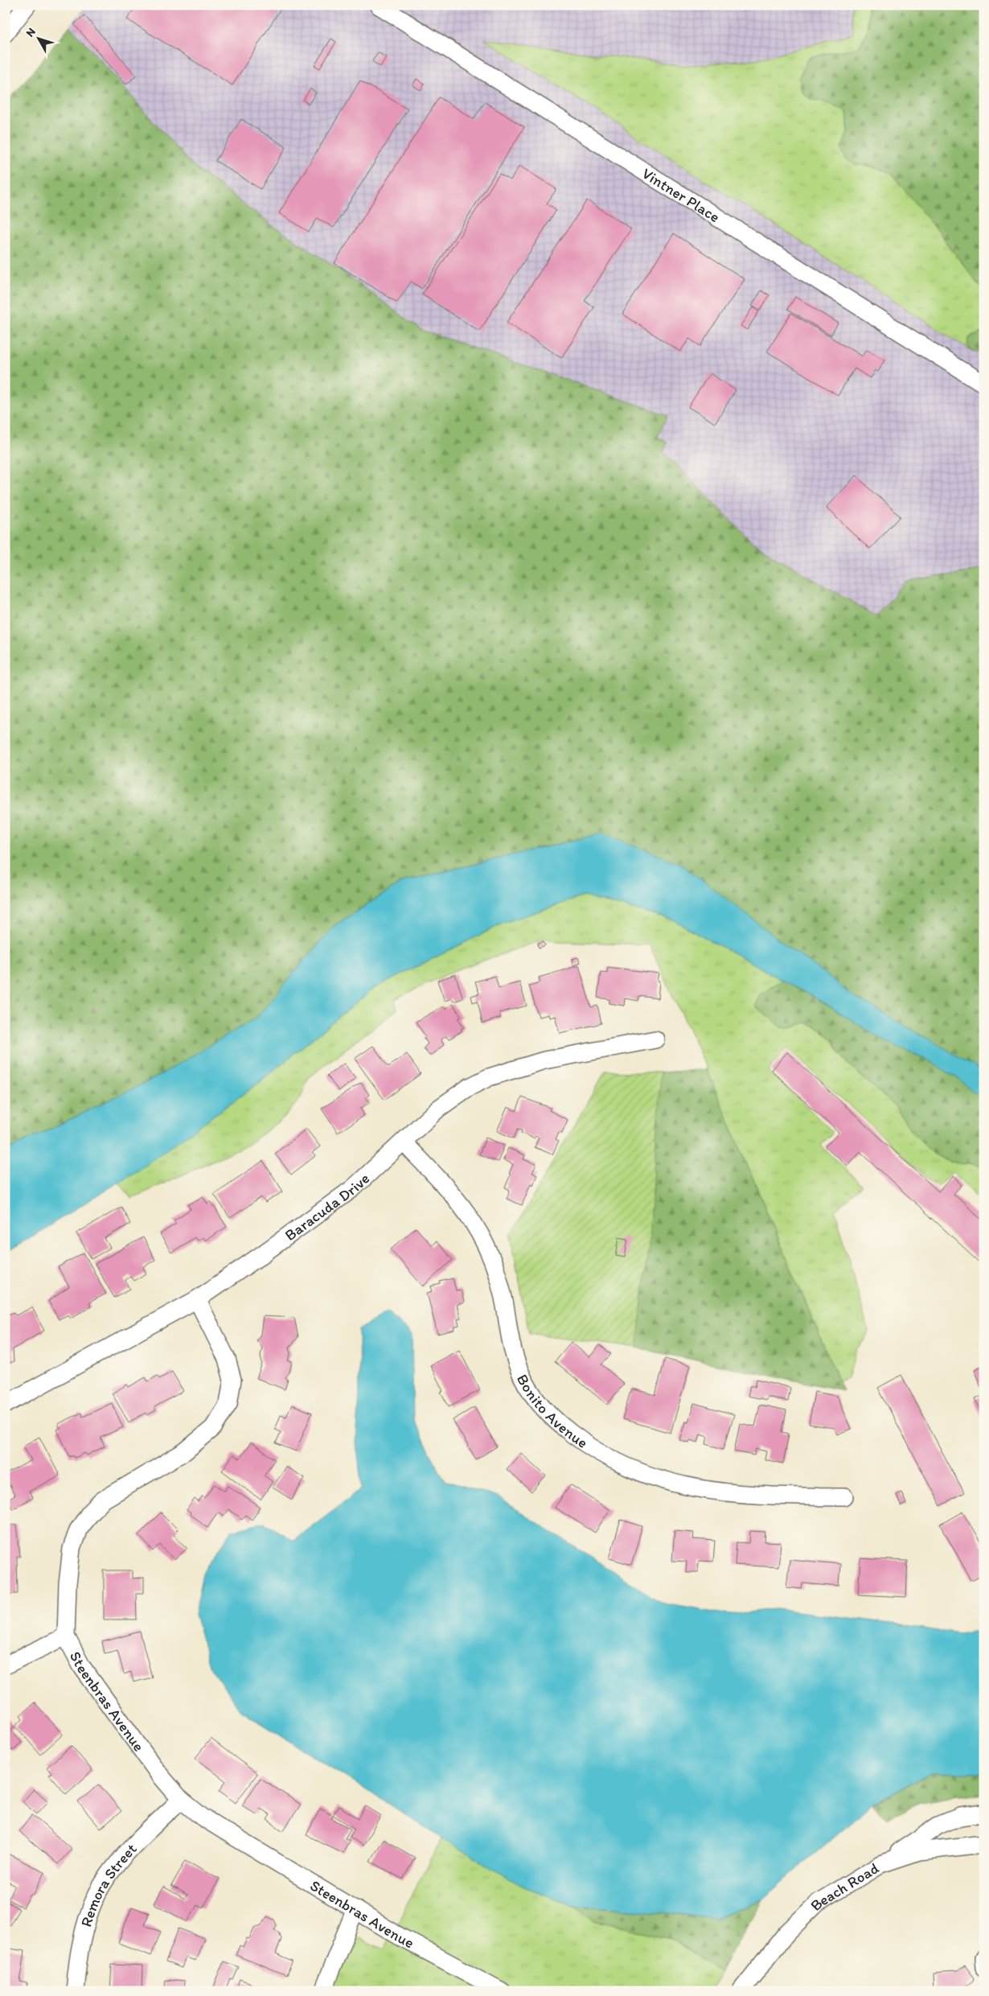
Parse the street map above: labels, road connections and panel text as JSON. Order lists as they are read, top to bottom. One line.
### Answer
{"streets":{"street":["Vintner Place","Baracuda Drive","Bonito Avenue","Steenbras Avenue","Remora Street","Beach Road"]},"crossings":[["Baracuda Drive","Bonito Avenue"],["Baracuda Drive","Steenbras Avenue"],["Steenbras Avenue","Remora Street"]],"north":"top left"}
